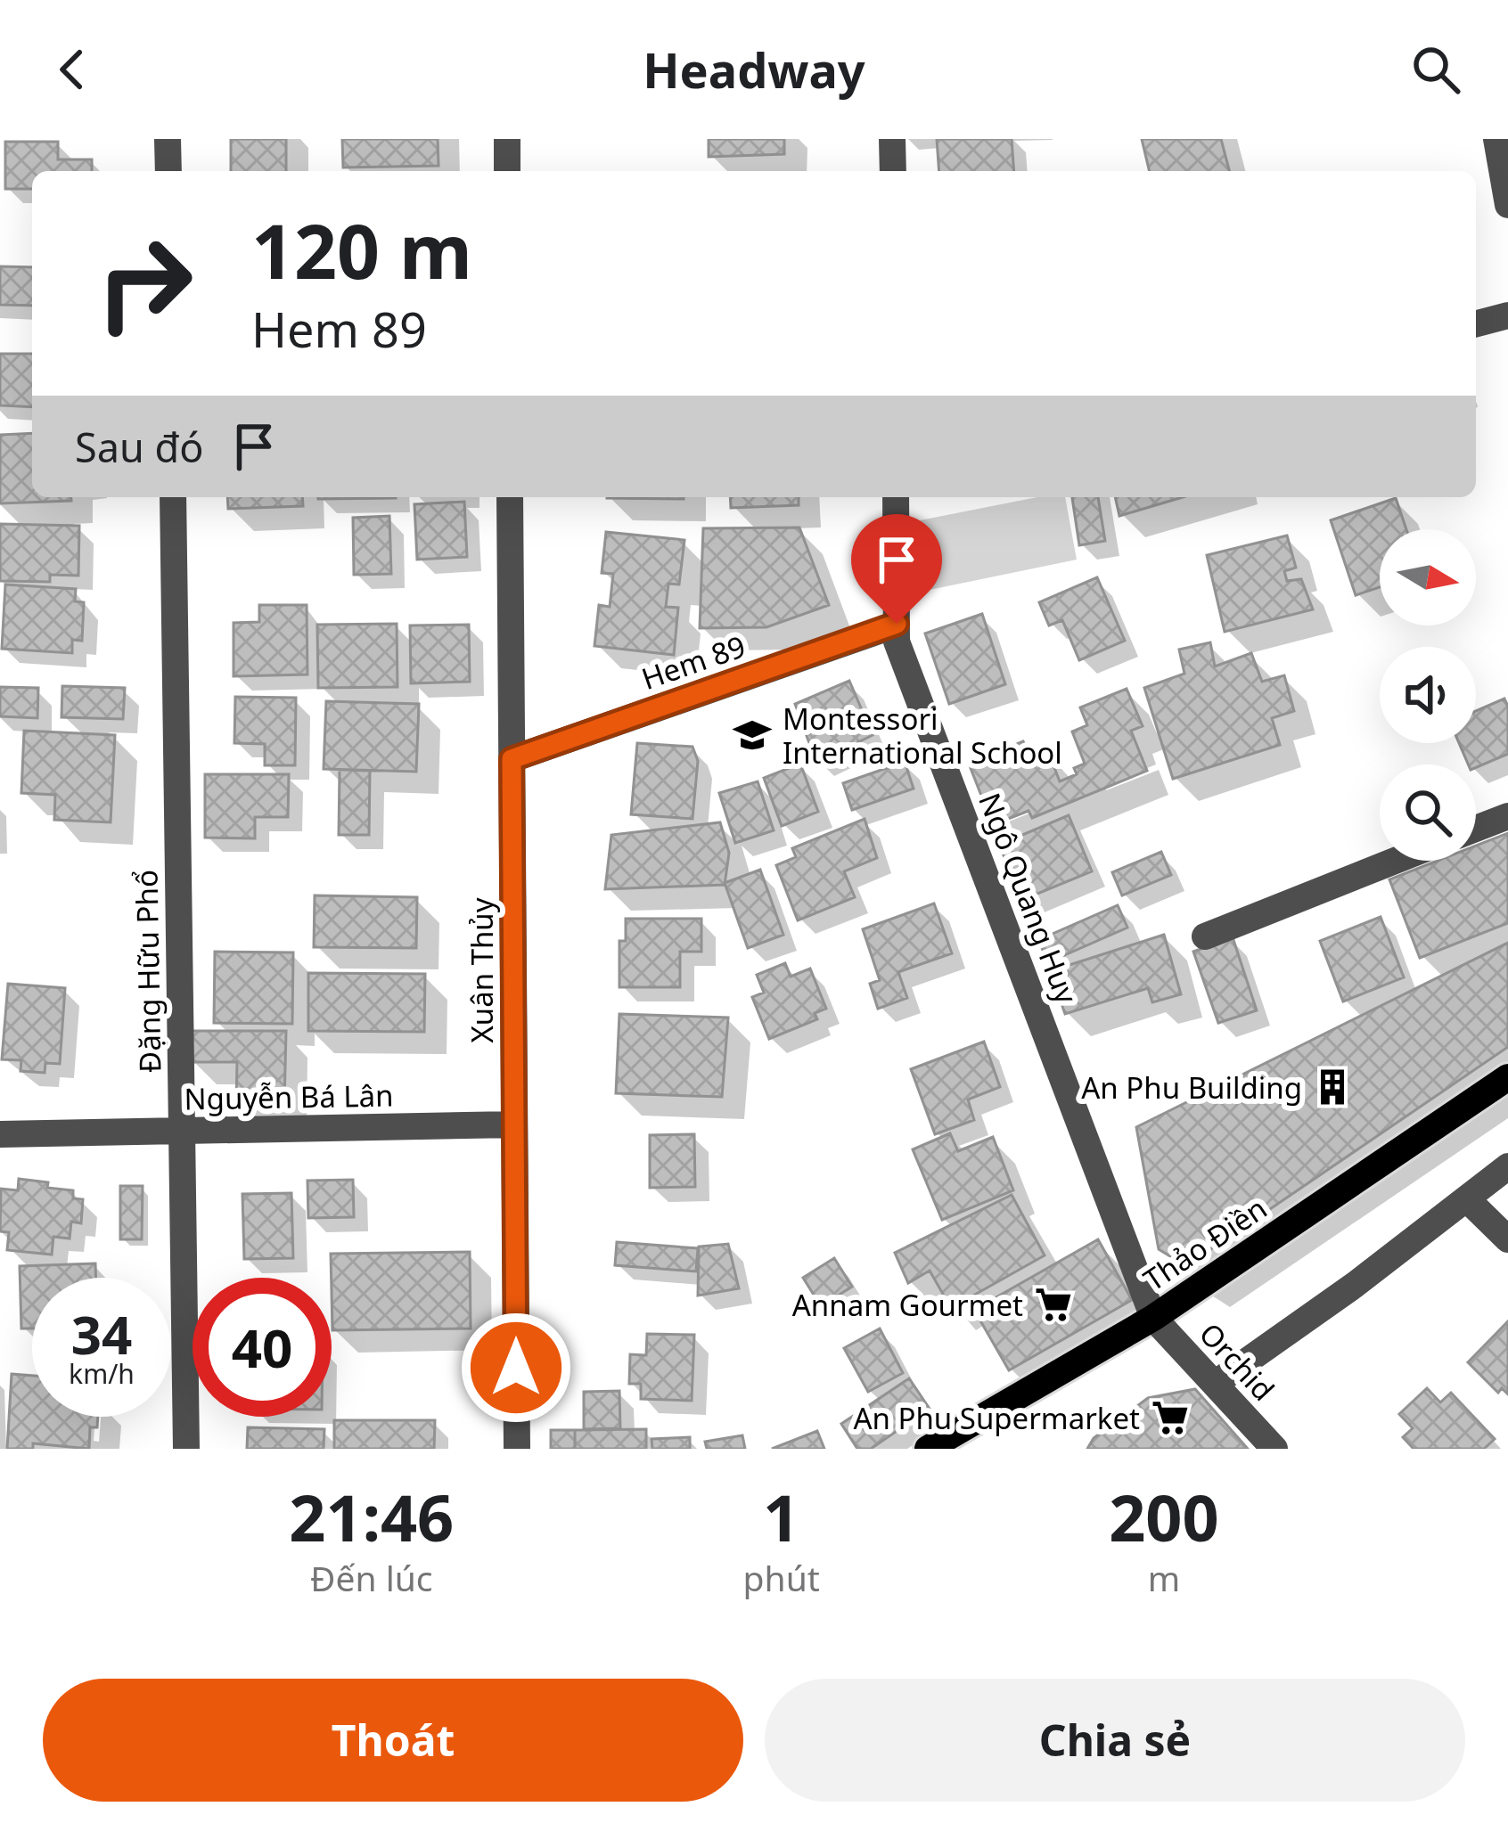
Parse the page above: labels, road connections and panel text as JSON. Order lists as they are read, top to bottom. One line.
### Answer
{"streets":{"main road":["Thảo Điền"],"street":["Hem 89","Ngô Quang Huy","Xuân Thủy","Đặng Hữu Phổ","Nguyễn Bá Lân","Orchid"]},"crossings":[["Hem 89","Ngô Quang Huy"],["Hem 89","Xuân Thủy"],["Ngô Quang Huy","Thảo Điền"],["Ngô Quang Huy","Orchid"],["Xuân Thủy","Nguyễn Bá Lân"],["Đặng Hữu Phổ","Nguyễn Bá Lân"],["Thảo Điền","Orchid"]],"places":{"school or university":["Montessori International School"],"building":["An Phu Building"],"supermarket":["Annam Gourmet","An Phu Supermarket"]},"north":"right","page":{"header":"Headway","turn":["120 m","Hem 89"],"then":"Sau đó","speed":"34 km/h","limit":"40","eta":["21:46","Đến lúc","1","phút","200","m"],"buttons":["Thoát","Chia sẻ"]}}
